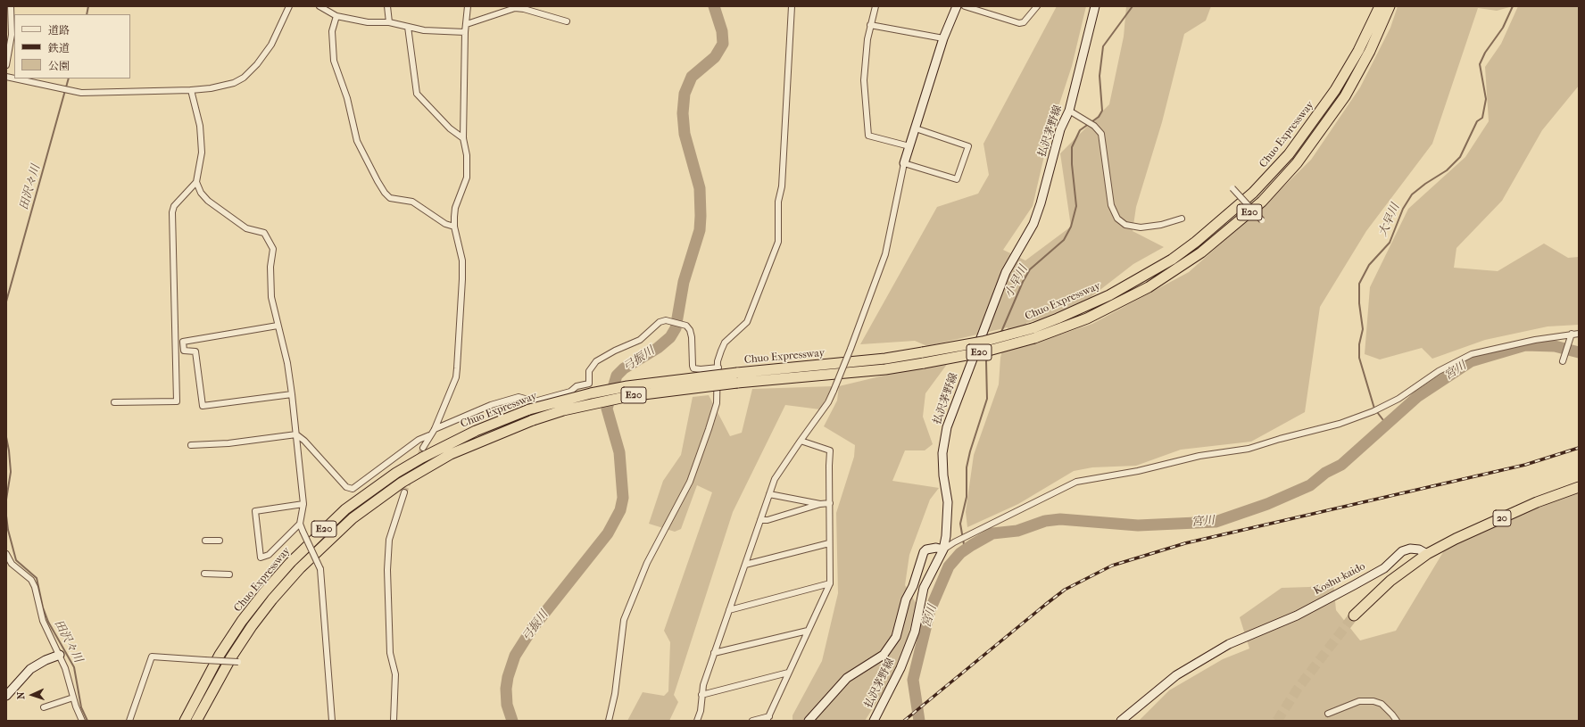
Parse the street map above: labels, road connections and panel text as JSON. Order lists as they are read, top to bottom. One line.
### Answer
{"streets":{"highway":["Chuo Expressway","E20","20"],"street":["払沢茅野線","Koshu-kaido"]},"crossings":[["20","Koshu-kaido"]],"water":["田沢々川","大早川","小早川","弓振川","宮川"],"legend":["道路","鉄道","公園"],"north":"left"}
